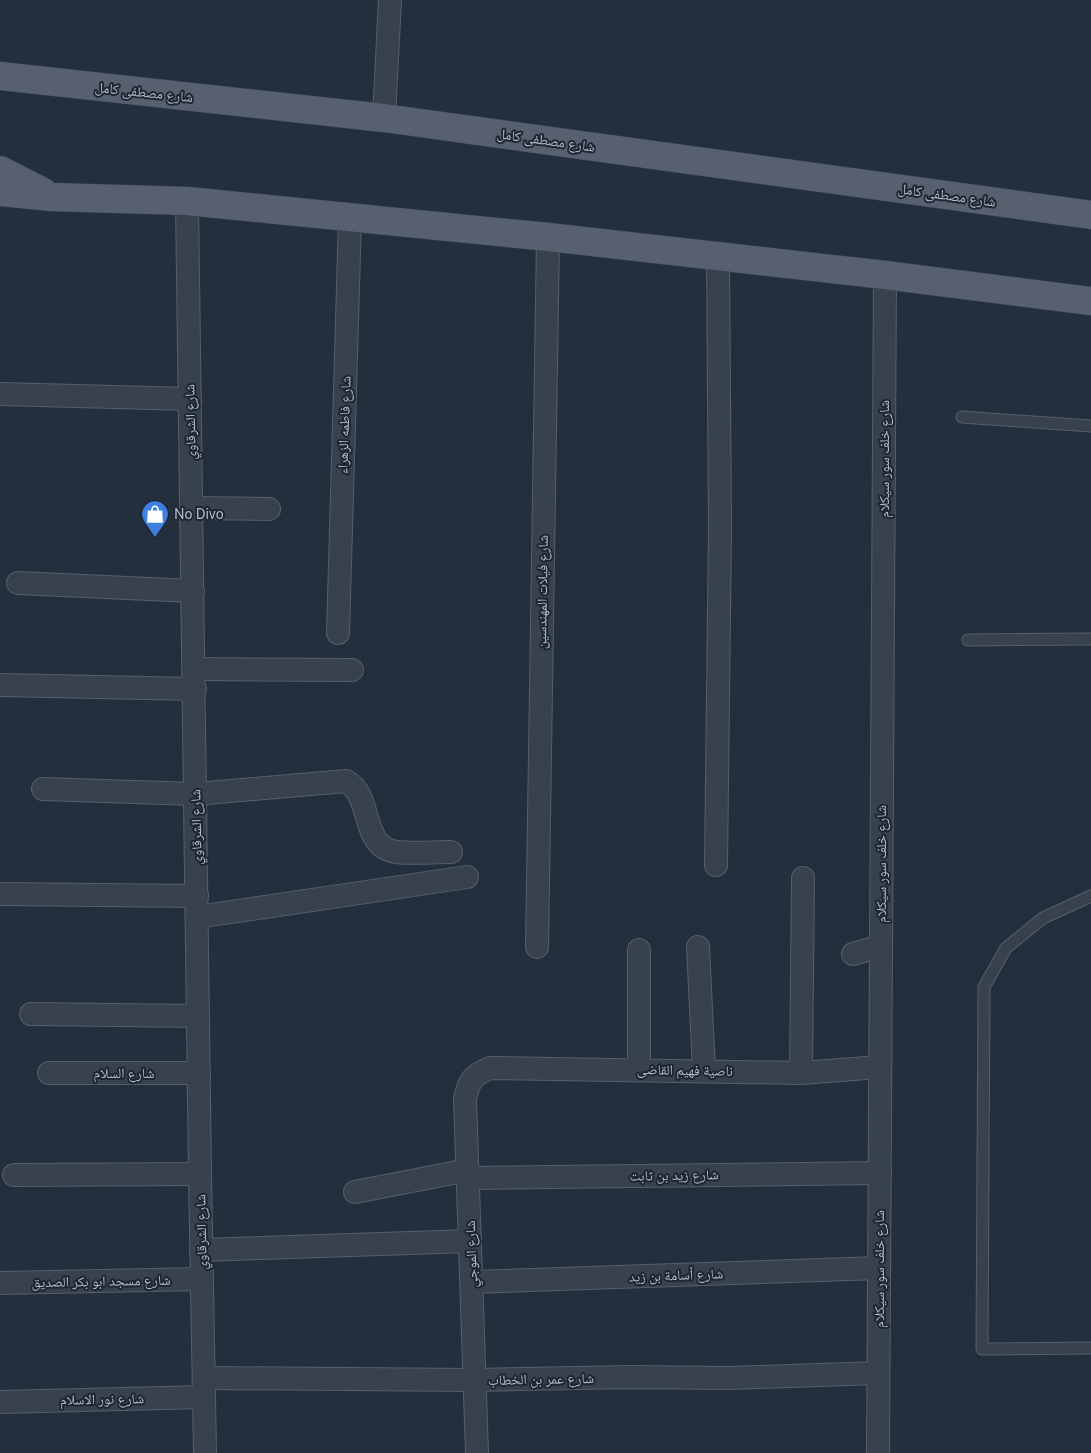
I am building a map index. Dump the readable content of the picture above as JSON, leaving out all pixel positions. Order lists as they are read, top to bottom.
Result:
{
  "streets": {
    "main road": ["شارع مصطفى كامل"],
    "street": [
      "شارع الشرقاوي",
      "شارع فاطمه الزهراء",
      "شارع خلف سور سيكلام",
      "شارع فيلات المهندسين",
      "ناصية فهيم القاضى",
      "شارع السلام",
      "شارع زيد بن ثابت",
      "شارع الموجي",
      "شارع أسامة بن زيد",
      "شارع مسجد ابو بكر الصديق",
      "شارع عمر بن الخطاب",
      "شارع نور الاسلام"
    ]
  },
  "crossings": [
    ["شارع الشرقاوي", "شارع السلام"],
    ["شارع الشرقاوي", "شارع مسجد ابو بكر الصديق"],
    ["شارع الشرقاوي", "شارع عمر بن الخطاب"],
    ["شارع الشرقاوي", "شارع نور الاسلام"],
    ["شارع خلف سور سيكلام", "ناصية فهيم القاضى"],
    ["شارع خلف سور سيكلام", "شارع زيد بن ثابت"],
    ["شارع خلف سور سيكلام", "شارع أسامة بن زيد"],
    ["شارع خلف سور سيكلام", "شارع عمر بن الخطاب"],
    ["ناصية فهيم القاضى", "شارع الموجي"],
    ["شارع زيد بن ثابت", "شارع الموجي"],
    ["شارع الموجي", "شارع أسامة بن زيد"],
    ["شارع الموجي", "شارع عمر بن الخطاب"],
    ["شارع عمر بن الخطاب", "شارع نور الاسلام"]
  ],
  "places": {
    "shop": ["No Divo"]
  }
}
